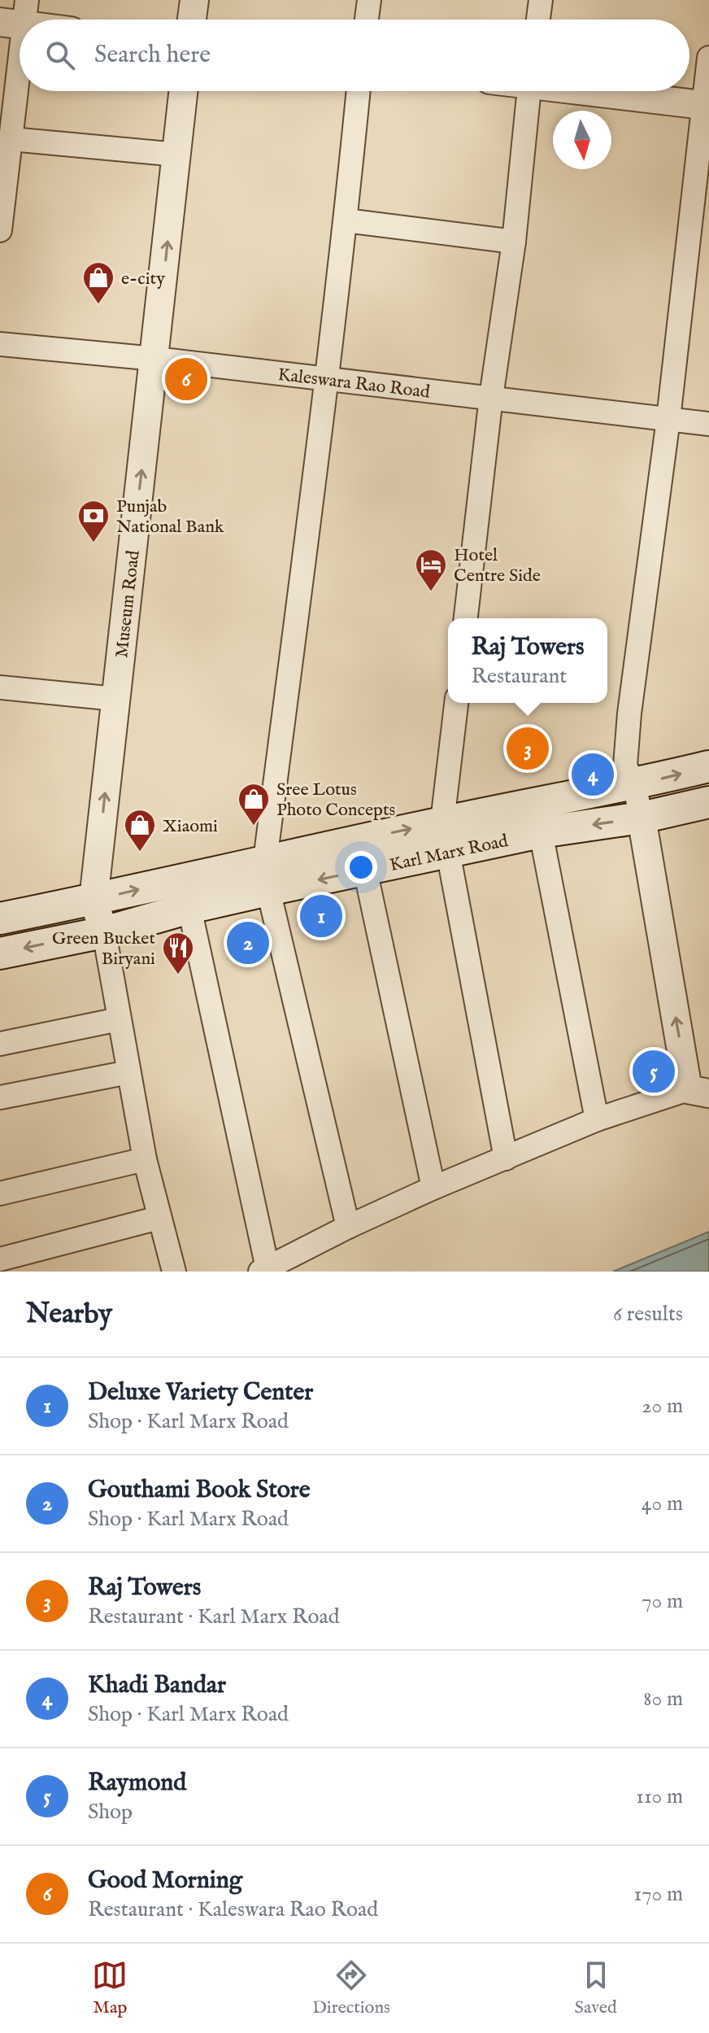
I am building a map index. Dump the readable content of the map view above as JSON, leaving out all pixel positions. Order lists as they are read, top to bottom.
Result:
{
  "streets": {
    "main road": ["Karl Marx Road"],
    "street": ["Kaleswara Rao Road", "Museum Road"]
  },
  "crossings": [
    ["Kaleswara Rao Road", "Museum Road"],
    ["Museum Road", "Karl Marx Road"]
  ],
  "places": {
    "shop": ["e-city", "Sree Lotus Photo Concepts", "Xiaomi"],
    "bank": ["Punjab National Bank"],
    "hotel": ["Hotel Centre Side"],
    "restaurant": ["Green Bucket Biryani"]
  },
  "north": "bottom",
  "page": {
    "search": "Search here",
    "pins": [
      "6",
      "3",
      "4",
      "1",
      "2",
      "5"
    ],
    "popup": ["Raj Towers", "Restaurant"],
    "heading": ["Nearby", "6 results"],
    "list": [
      {
        "mark": "1",
        "name": "Deluxe Variety Center",
        "note": "Shop · Karl Marx Road",
        "value": "20 m"
      },
      {
        "mark": "2",
        "name": "Gouthami Book Store",
        "note": "Shop · Karl Marx Road",
        "value": "40 m"
      },
      {
        "mark": "3",
        "name": "Raj Towers",
        "note": "Restaurant · Karl Marx Road",
        "value": "70 m"
      },
      {
        "mark": "4",
        "name": "Khadi Bandar",
        "note": "Shop · Karl Marx Road",
        "value": "80 m"
      },
      {
        "mark": "5",
        "name": "Raymond",
        "note": "Shop",
        "value": "110 m"
      },
      {
        "mark": "6",
        "name": "Good Morning",
        "note": "Restaurant · Kaleswara Rao Road",
        "value": "170 m"
      }
    ],
    "nav": ["Map", "Directions", "Saved"]
  }
}
